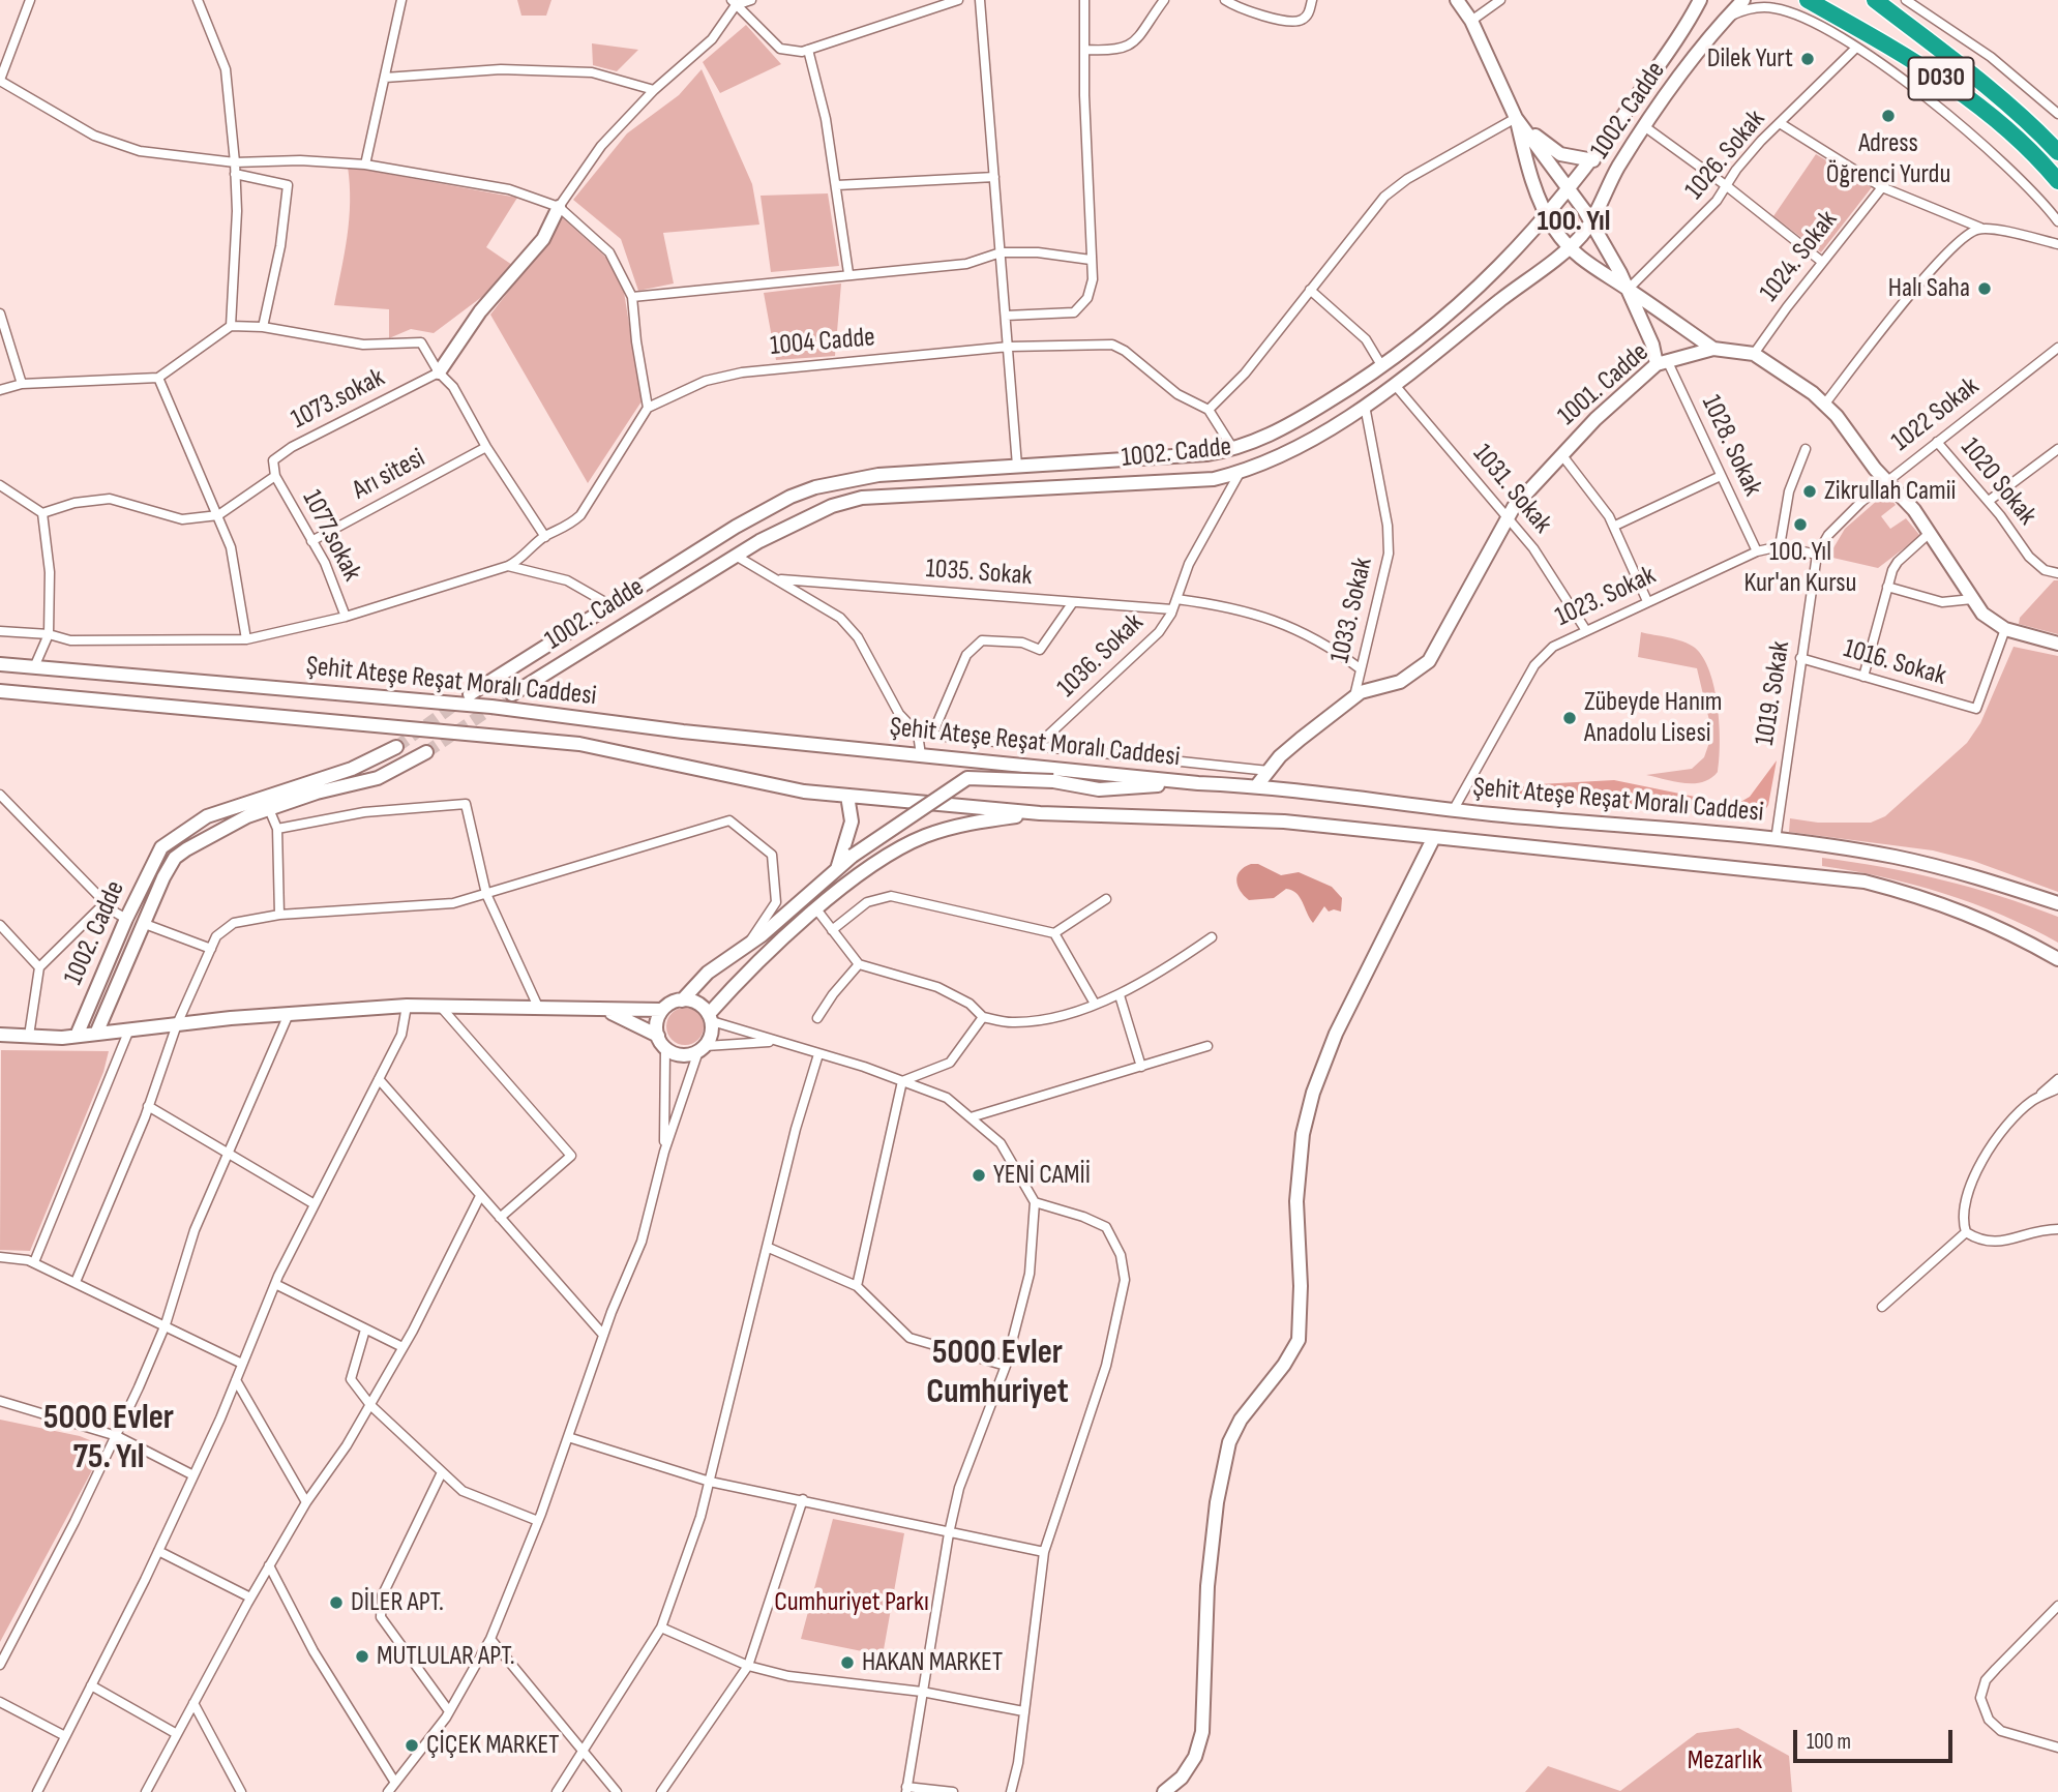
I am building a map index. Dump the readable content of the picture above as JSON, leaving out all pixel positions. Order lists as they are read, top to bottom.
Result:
{
  "streets": {
    "highway": ["D030"],
    "main road": ["1002. Cadde", "1001. Cadde", "Şehit Ateşe Reşat Moralı Caddesi"],
    "street": [
      "1026. Sokak",
      "1024. Sokak",
      "1004 Cadde",
      "1073.sokak",
      "1022 Sokak",
      "1028. Sokak",
      "Arı sitesi",
      "1020 Sokak",
      "1031. Sokak",
      "1077.sokak",
      "1035. Sokak",
      "1023. Sokak",
      "1033. Sokak",
      "1036. Sokak",
      "1016. Sokak",
      "1019. Sokak"
    ]
  },
  "crossings": [
    ["1002. Cadde", "1031. Sokak"],
    ["1002. Cadde", "1033. Sokak"],
    ["1002. Cadde", "1036. Sokak"],
    ["1024. Sokak", "1001. Cadde"],
    ["1001. Cadde", "1022 Sokak"],
    ["1001. Cadde", "1028. Sokak"],
    ["1001. Cadde", "1031. Sokak"],
    ["1001. Cadde", "1033. Sokak"],
    ["1001. Cadde", "1016. Sokak"],
    ["1001. Cadde", "Şehit Ateşe Reşat Moralı Caddesi"],
    ["1073.sokak", "1077.sokak"],
    ["1022 Sokak", "1020 Sokak"],
    ["1022 Sokak", "1023. Sokak"],
    ["1022 Sokak", "1019. Sokak"],
    ["1028. Sokak", "1023. Sokak"],
    ["Arı sitesi", "1077.sokak"],
    ["1031. Sokak", "1023. Sokak"],
    ["1035. Sokak", "1036. Sokak"],
    ["1023. Sokak", "Şehit Ateşe Reşat Moralı Caddesi"],
    ["1023. Sokak", "1019. Sokak"],
    ["1016. Sokak", "1019. Sokak"],
    ["Şehit Ateşe Reşat Moralı Caddesi", "1019. Sokak"]
  ],
  "districts": ["100. Yıl", "5000 Evler Cumhuriyet", "5000 Evler 75. Yıl"],
  "parks": ["Cumhuriyet Parkı", "Mezarlık"],
  "places": [
    "Dilek Yurt",
    "Adress Öğrenci Yurdu",
    "Halı Saha",
    "Zikrullah Camii",
    "100. Yıl Kur'an Kursu",
    "Zübeyde Hanım Anadolu Lisesi",
    "YENİ CAMİİ",
    "DİLER APT.",
    "MUTLULAR APT.",
    "HAKAN MARKET",
    "ÇİÇEK MARKET"
  ],
  "scale_bar": "100 m"
}
